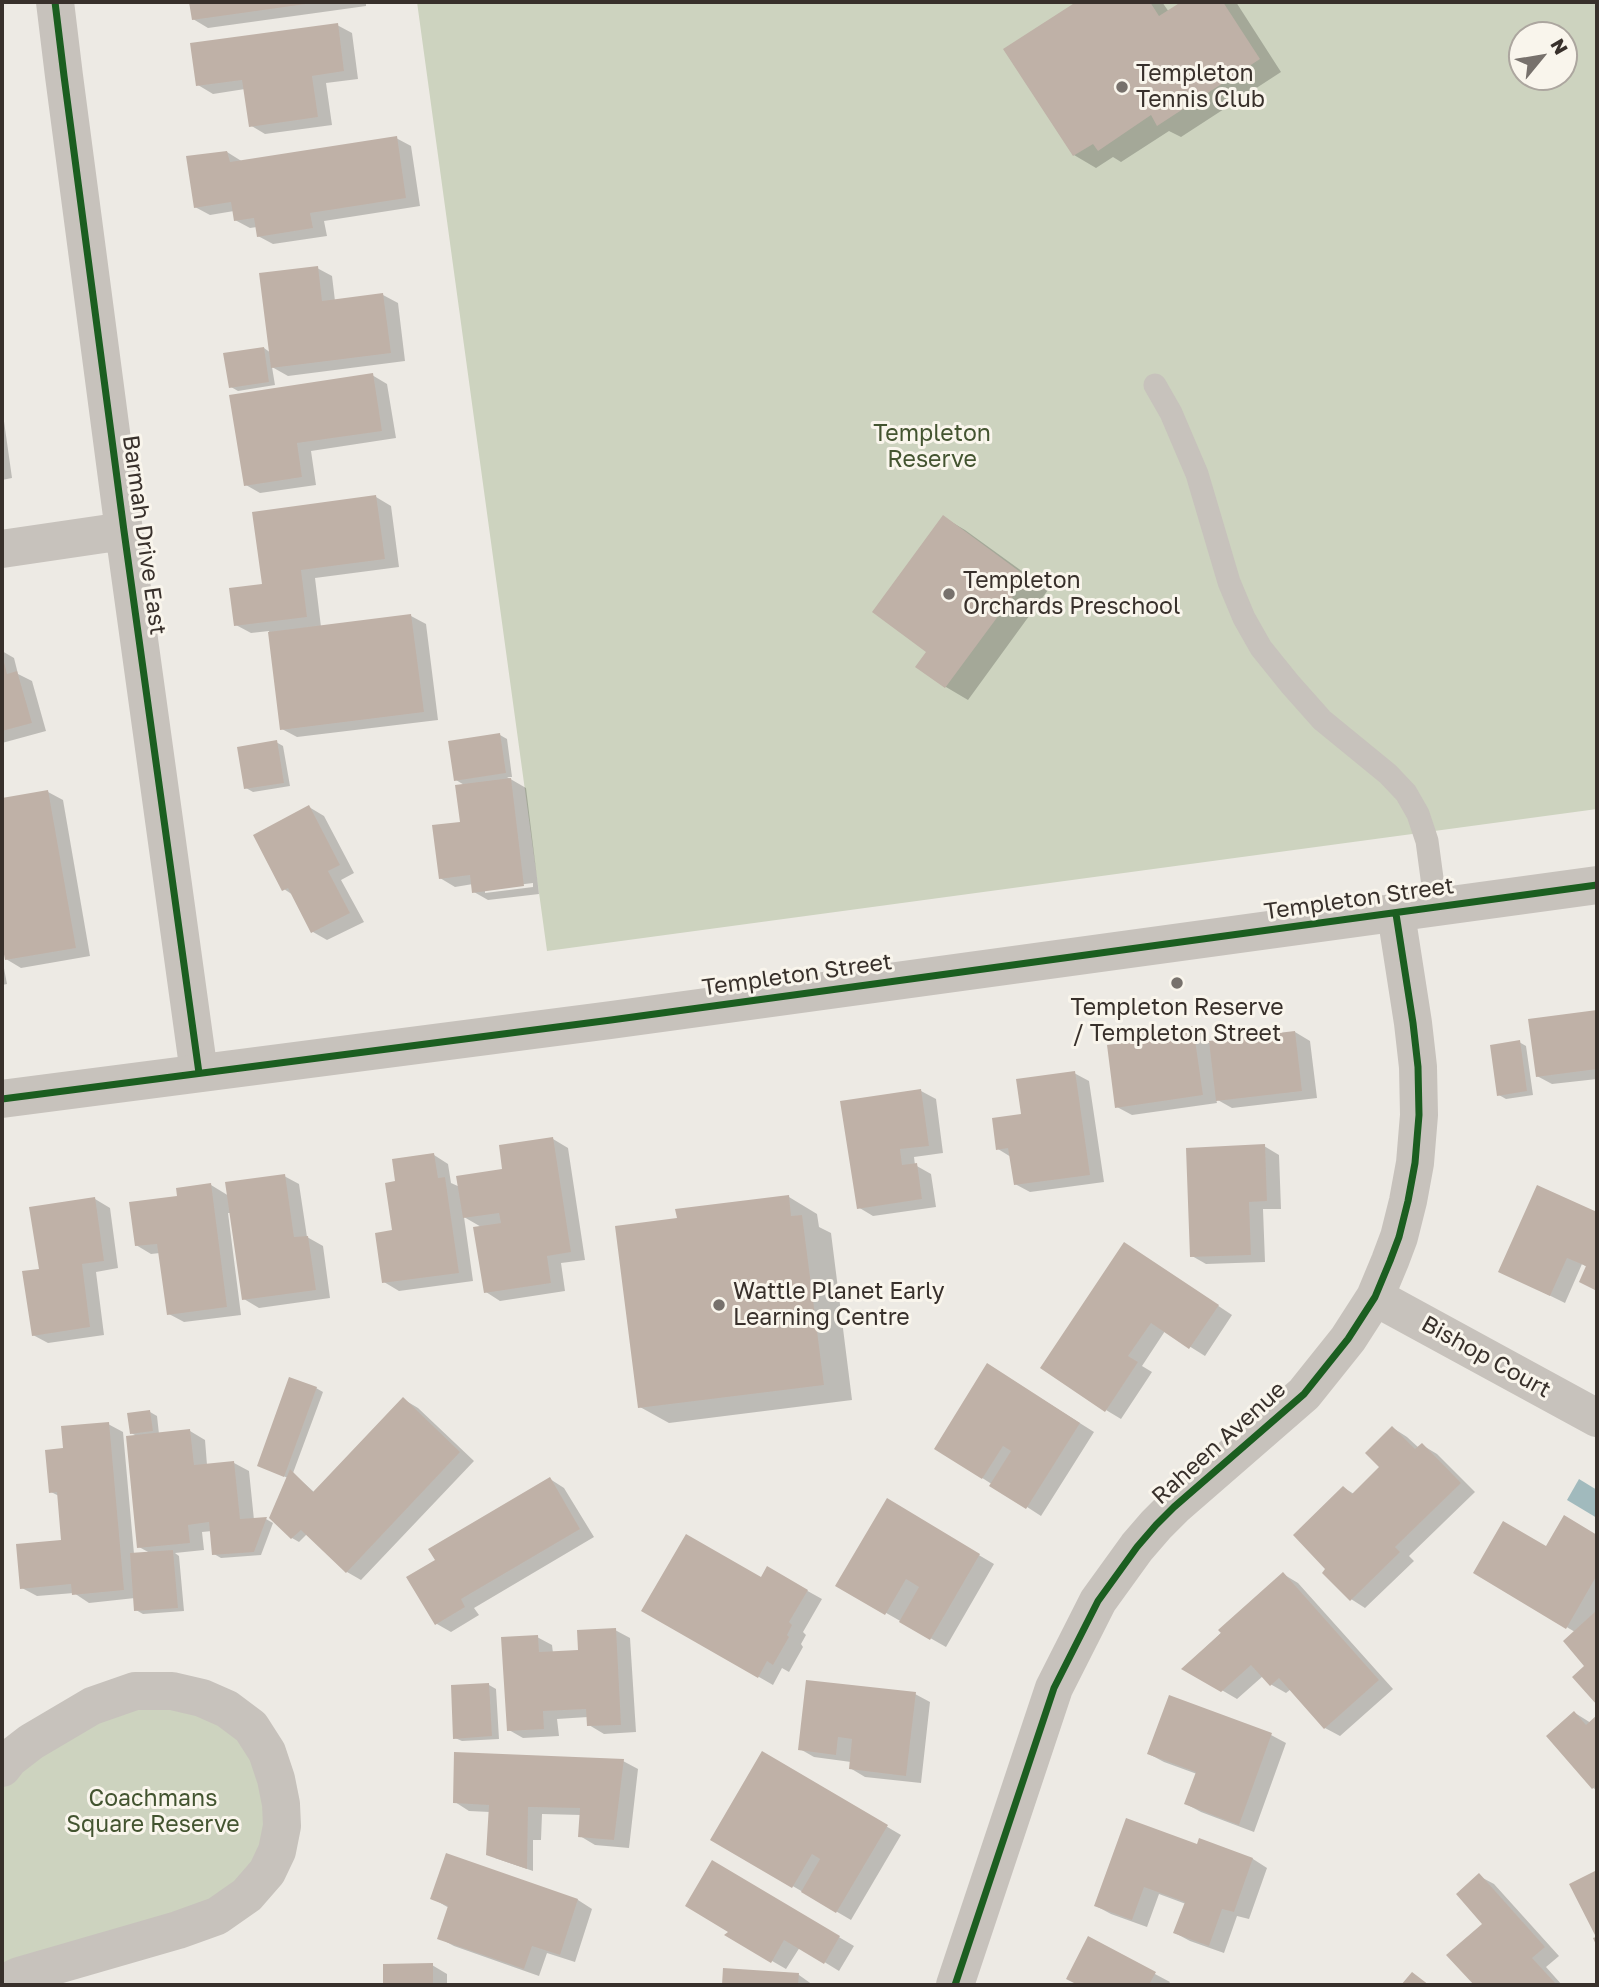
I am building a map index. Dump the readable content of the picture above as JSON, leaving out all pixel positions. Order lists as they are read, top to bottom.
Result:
{
  "streets": {
    "street": [
      "Barmah Drive East",
      "Templeton Street",
      "Bishop Court",
      "Raheen Avenue"
    ]
  },
  "crossings": [
    ["Barmah Drive East", "Templeton Street"],
    ["Templeton Street", "Raheen Avenue"],
    ["Bishop Court", "Raheen Avenue"]
  ],
  "parks": ["Templeton Reserve", "Coachmans Square Reserve"],
  "places": [
    "Templeton Tennis Club",
    "Templeton Orchards Preschool",
    "Templeton Reserve / Templeton Street",
    "Wattle Planet Early Learning Centre"
  ],
  "north": "top right"
}
